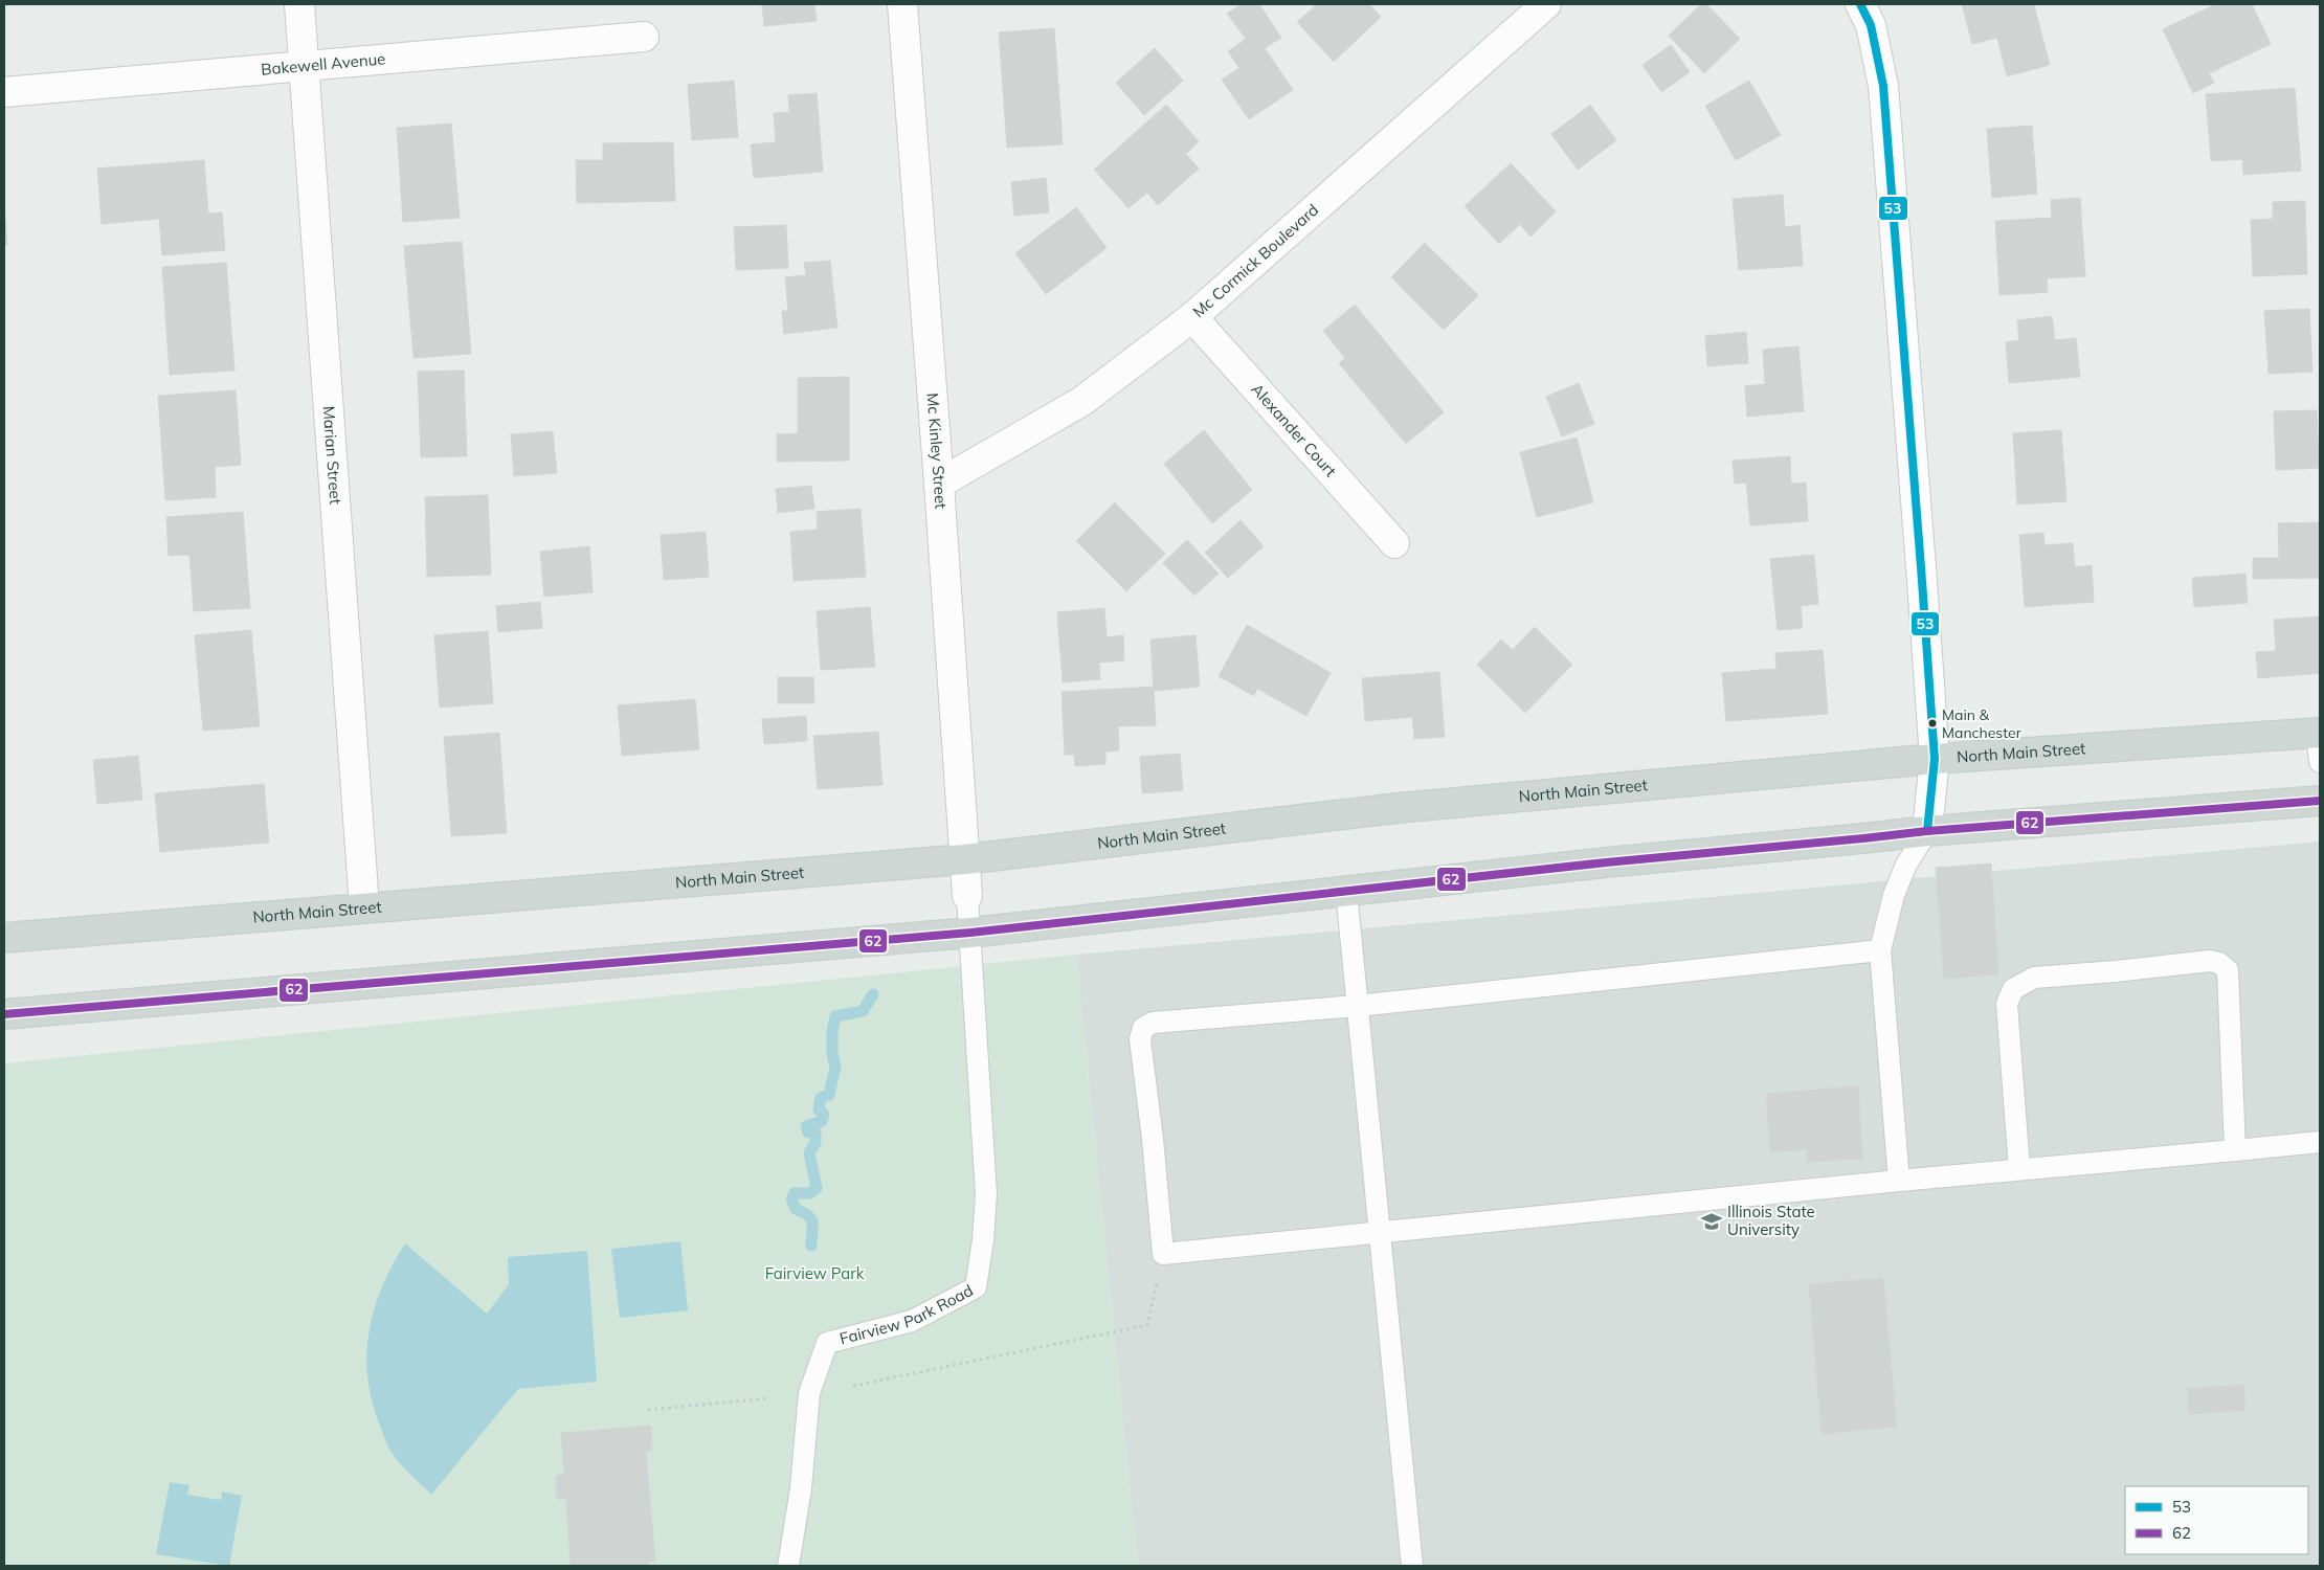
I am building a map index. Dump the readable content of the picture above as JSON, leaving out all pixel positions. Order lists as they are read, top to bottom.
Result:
{
  "streets": {
    "main road": ["North Main Street"],
    "street": [
      "Bakewell Avenue",
      "Mc Cormick Boulevard",
      "Alexander Court",
      "Mc Kinley Street",
      "Marian Street"
    ],
    "lane": ["Fairview Park Road"]
  },
  "crossings": [
    ["Bakewell Avenue", "Marian Street"],
    ["Mc Cormick Boulevard", "Alexander Court"],
    ["Mc Cormick Boulevard", "Mc Kinley Street"],
    ["Mc Kinley Street", "North Main Street"],
    ["Mc Kinley Street", "Fairview Park Road"],
    ["Marian Street", "North Main Street"]
  ],
  "parks": ["Fairview Park"],
  "places": {
    "other": ["Main & Manchester"],
    "school or university": ["Illinois State University"]
  },
  "lines": ["transit line 53", "transit line 62"],
  "legend": ["53", "62"]
}
